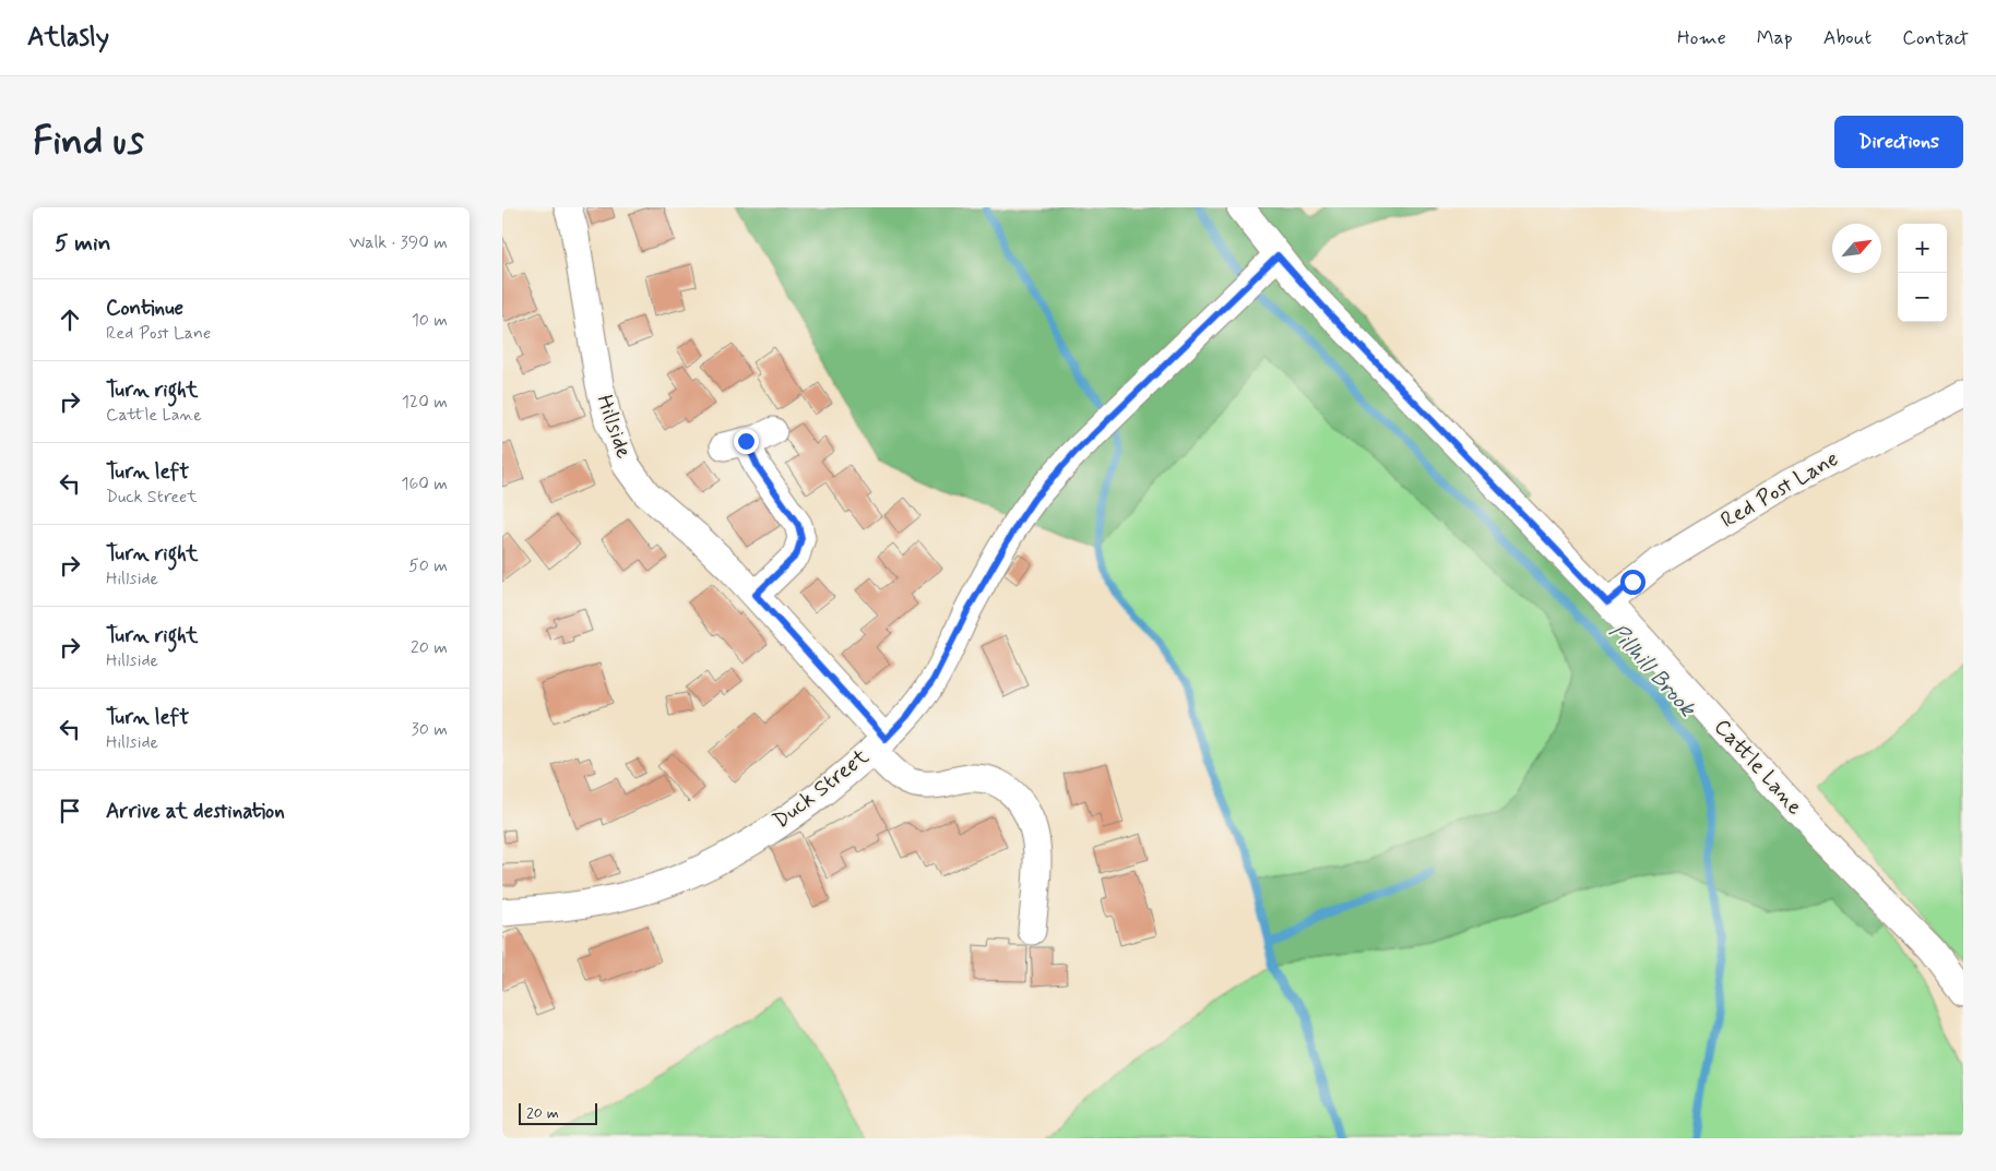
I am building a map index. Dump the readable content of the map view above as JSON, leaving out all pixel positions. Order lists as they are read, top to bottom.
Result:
{
  "streets": {
    "street": [
      "Hillside",
      "Red Post Lane",
      "Cattle Lane",
      "Duck Street"
    ]
  },
  "crossings": [
    ["Hillside", "Duck Street"],
    ["Red Post Lane", "Cattle Lane"],
    ["Cattle Lane", "Duck Street"]
  ],
  "water": ["Pillhill Brook"],
  "scale_bar": "20 m",
  "north": "top right",
  "page": {
    "header": "Atlasly",
    "nav": [
      "Home",
      "Map",
      "About",
      "Contact"
    ],
    "buttons": "Directions",
    "title": "Find us",
    "heading": ["5 min", "Walk · 390 m"],
    "map_buttons": ["+", "−"],
    "list": [
      ["Continue", "Red Post Lane", "10 m"],
      ["Turn right", "Cattle Lane", "120 m"],
      ["Turn left", "Duck Street", "160 m"],
      ["Turn right", "Hillside", "50 m"],
      ["Turn right", "Hillside", "20 m"],
      ["Turn left", "Hillside", "30 m"],
      "Arrive at destination"
    ],
    "scale": "20 m"
  }
}
